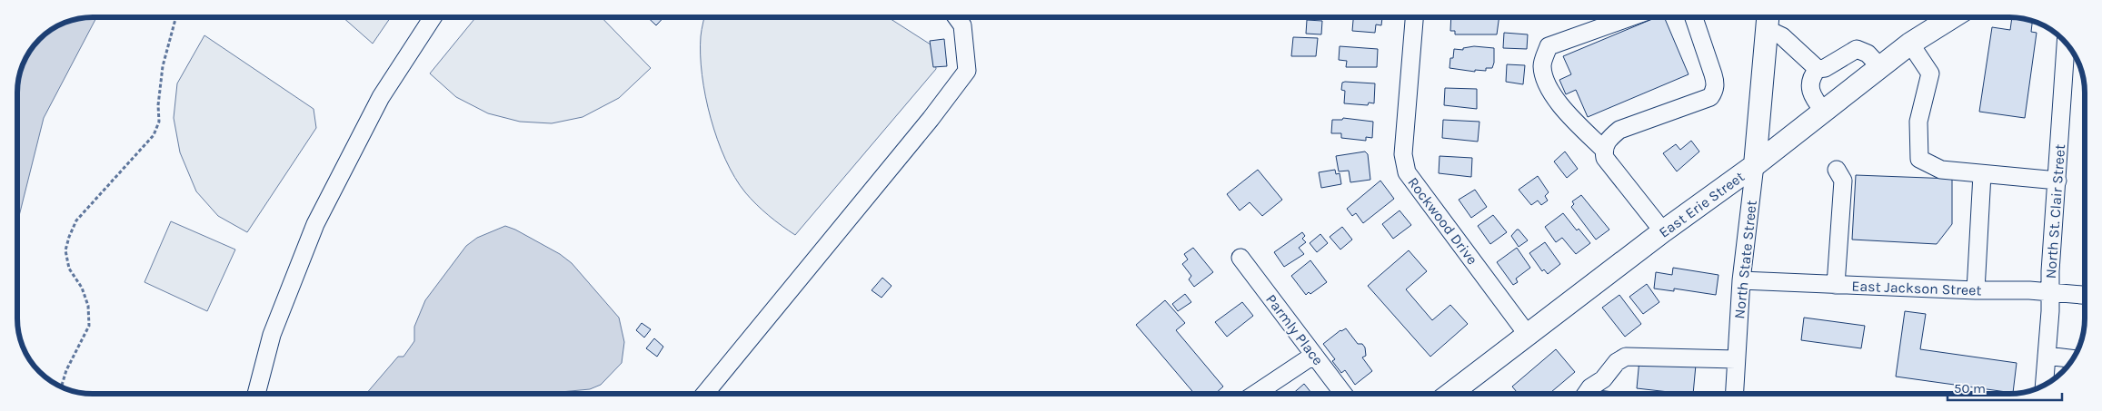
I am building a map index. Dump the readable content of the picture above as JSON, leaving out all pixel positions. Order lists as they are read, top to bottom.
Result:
{
  "streets": {
    "main road": ["East Erie Street", "North State Street"],
    "street": [
      "North St. Clair Street",
      "Rockwood Drive",
      "East Jackson Street",
      "Parmly Place"
    ]
  },
  "crossings": [
    ["East Erie Street", "Rockwood Drive"],
    ["East Erie Street", "North State Street"],
    ["North St. Clair Street", "East Jackson Street"],
    ["North State Street", "East Jackson Street"]
  ],
  "scale_bar": "50 m"
}
